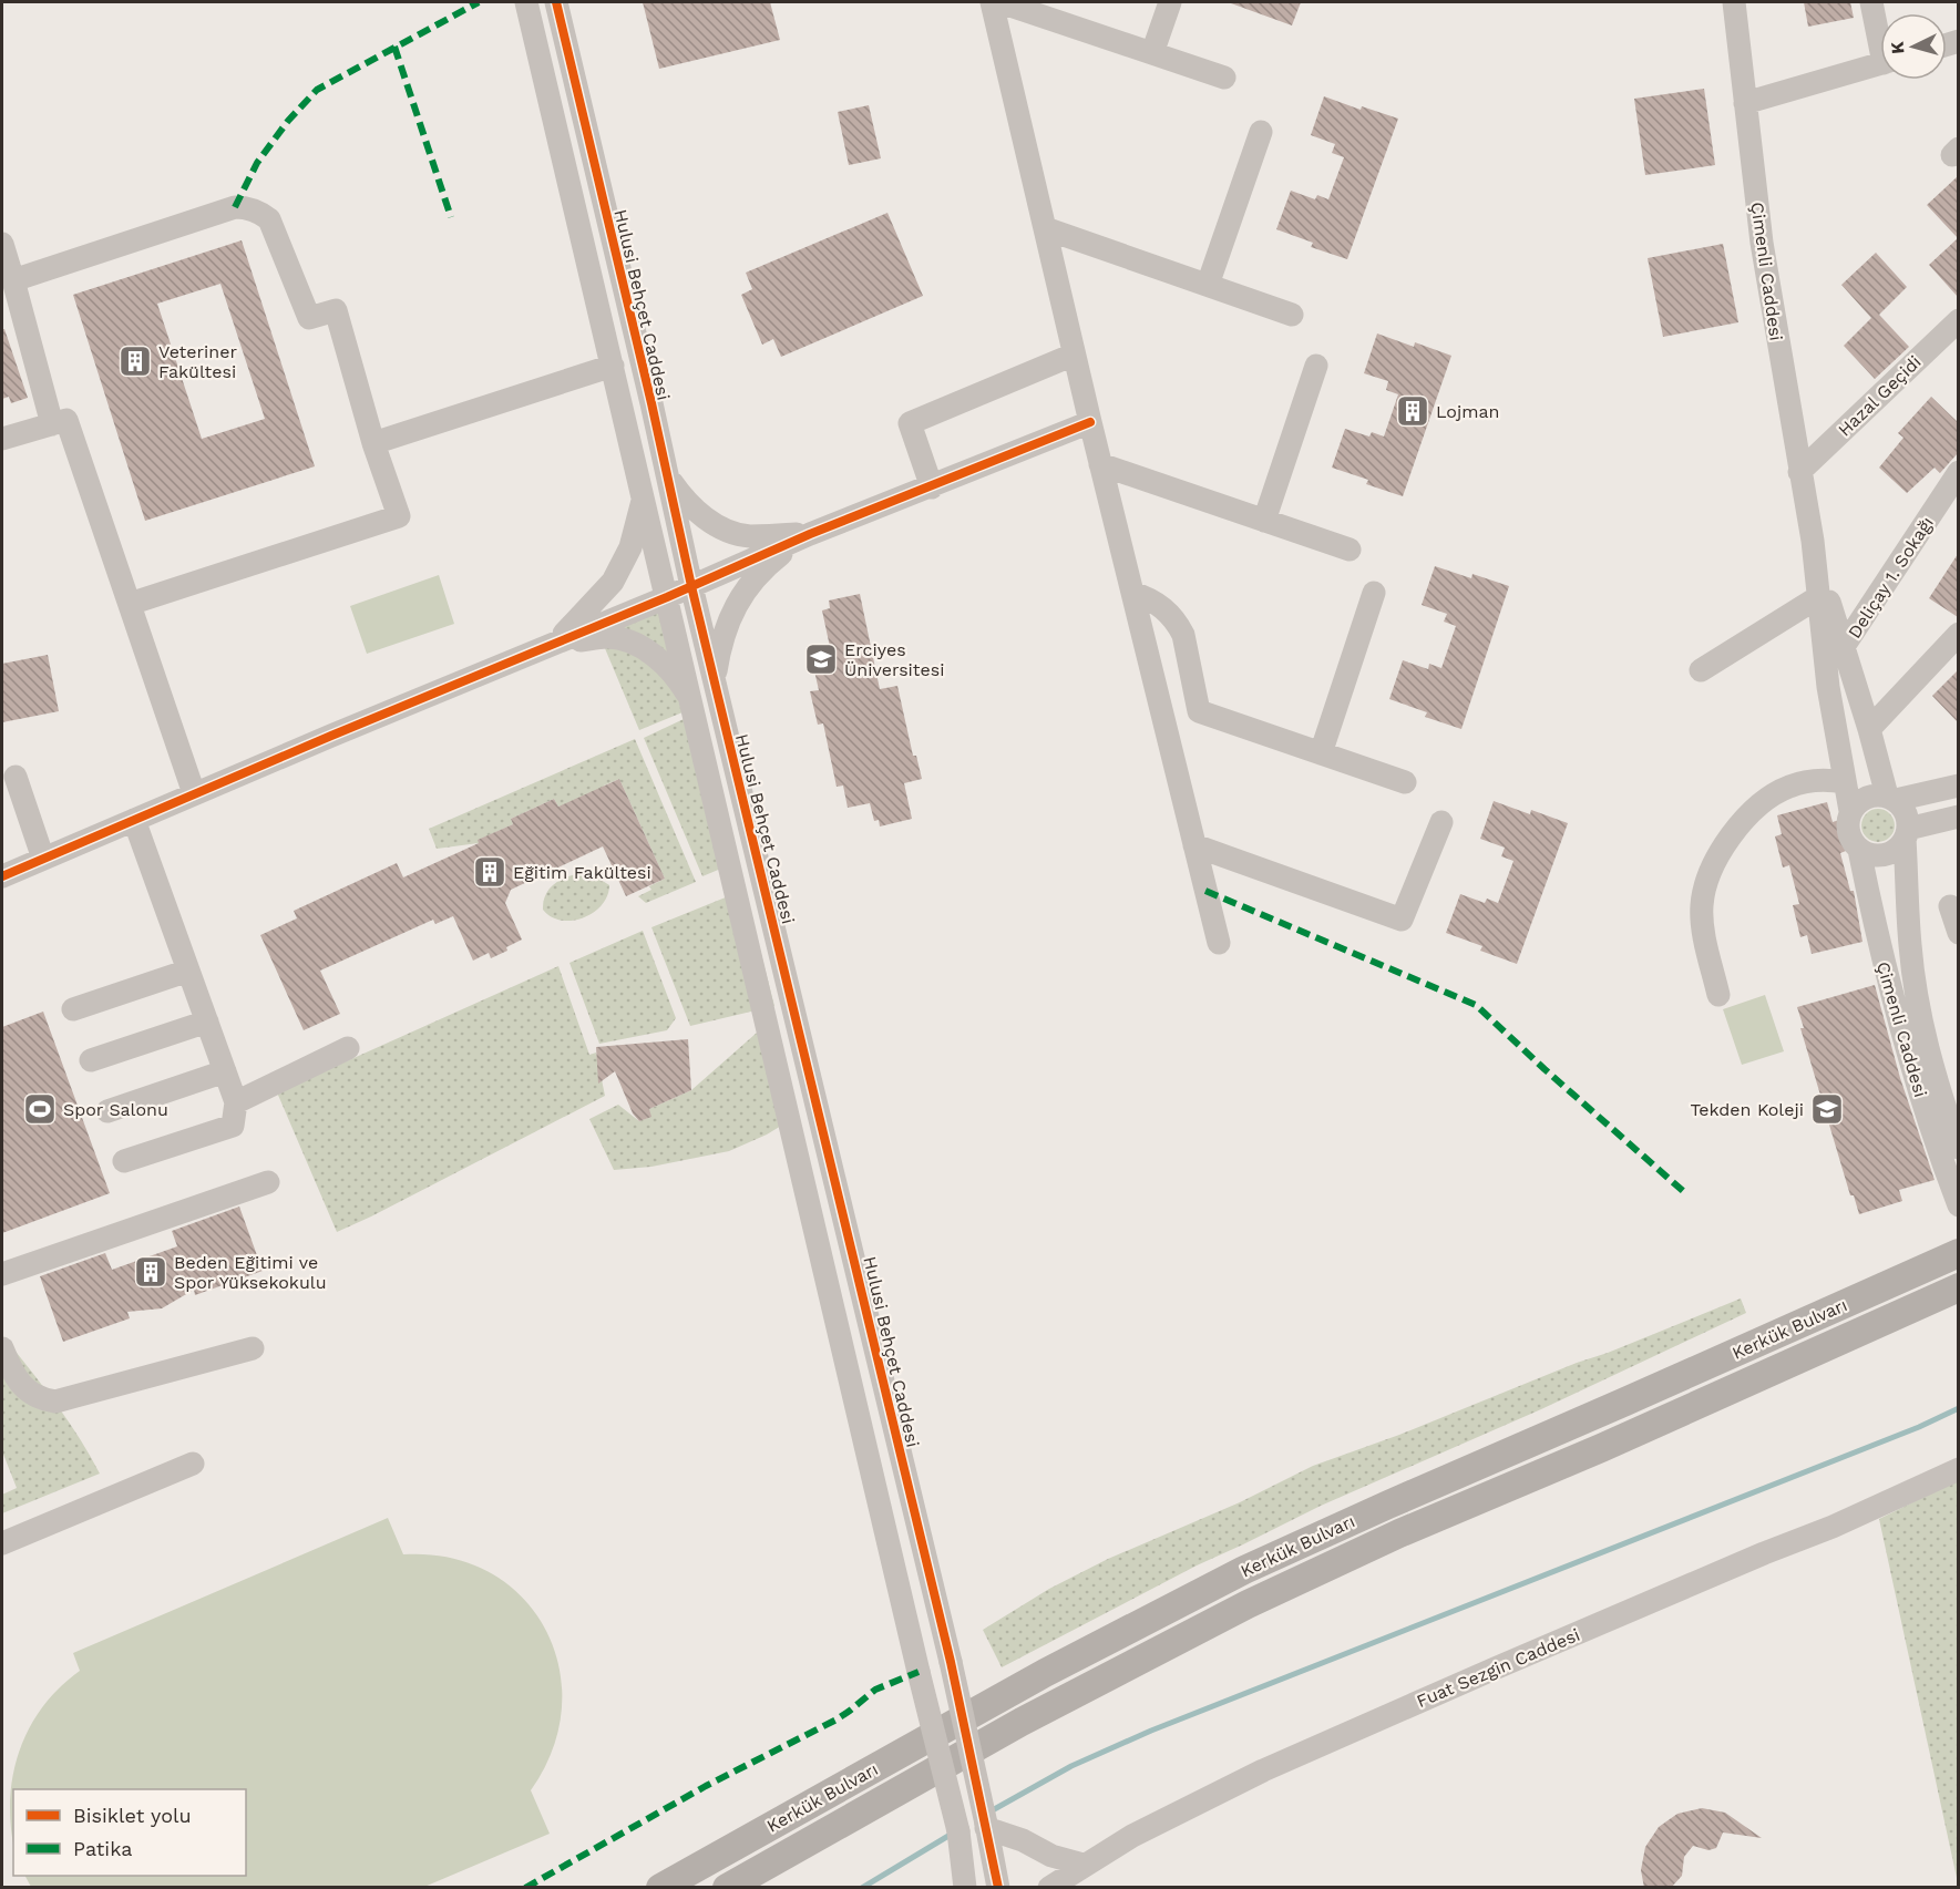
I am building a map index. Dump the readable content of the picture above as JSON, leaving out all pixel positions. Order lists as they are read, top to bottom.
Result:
{
  "streets": {
    "main road": ["Kerkük Bulvarı"],
    "street": [
      "Çimenli Caddesi",
      "Hulusi Behçet Caddesi",
      "Hazal Geçidi",
      "Deliçay 1. Sokağı",
      "Fuat Sezgin Caddesi"
    ]
  },
  "crossings": [
    ["Çimenli Caddesi", "Hazal Geçidi"],
    ["Çimenli Caddesi", "Deliçay 1. Sokağı"]
  ],
  "places": {
    "building": [
      "Veteriner Fakültesi",
      "Lojman",
      "Eğitim Fakültesi",
      "Beden Eğitimi ve Spor Yüksekokulu"
    ],
    "school or university": ["Erciyes Üniversitesi", "Tekden Koleji"],
    "sports": ["Spor Salonu"]
  },
  "legend": ["Bisiklet yolu", "Patika"],
  "north": "left"
}
